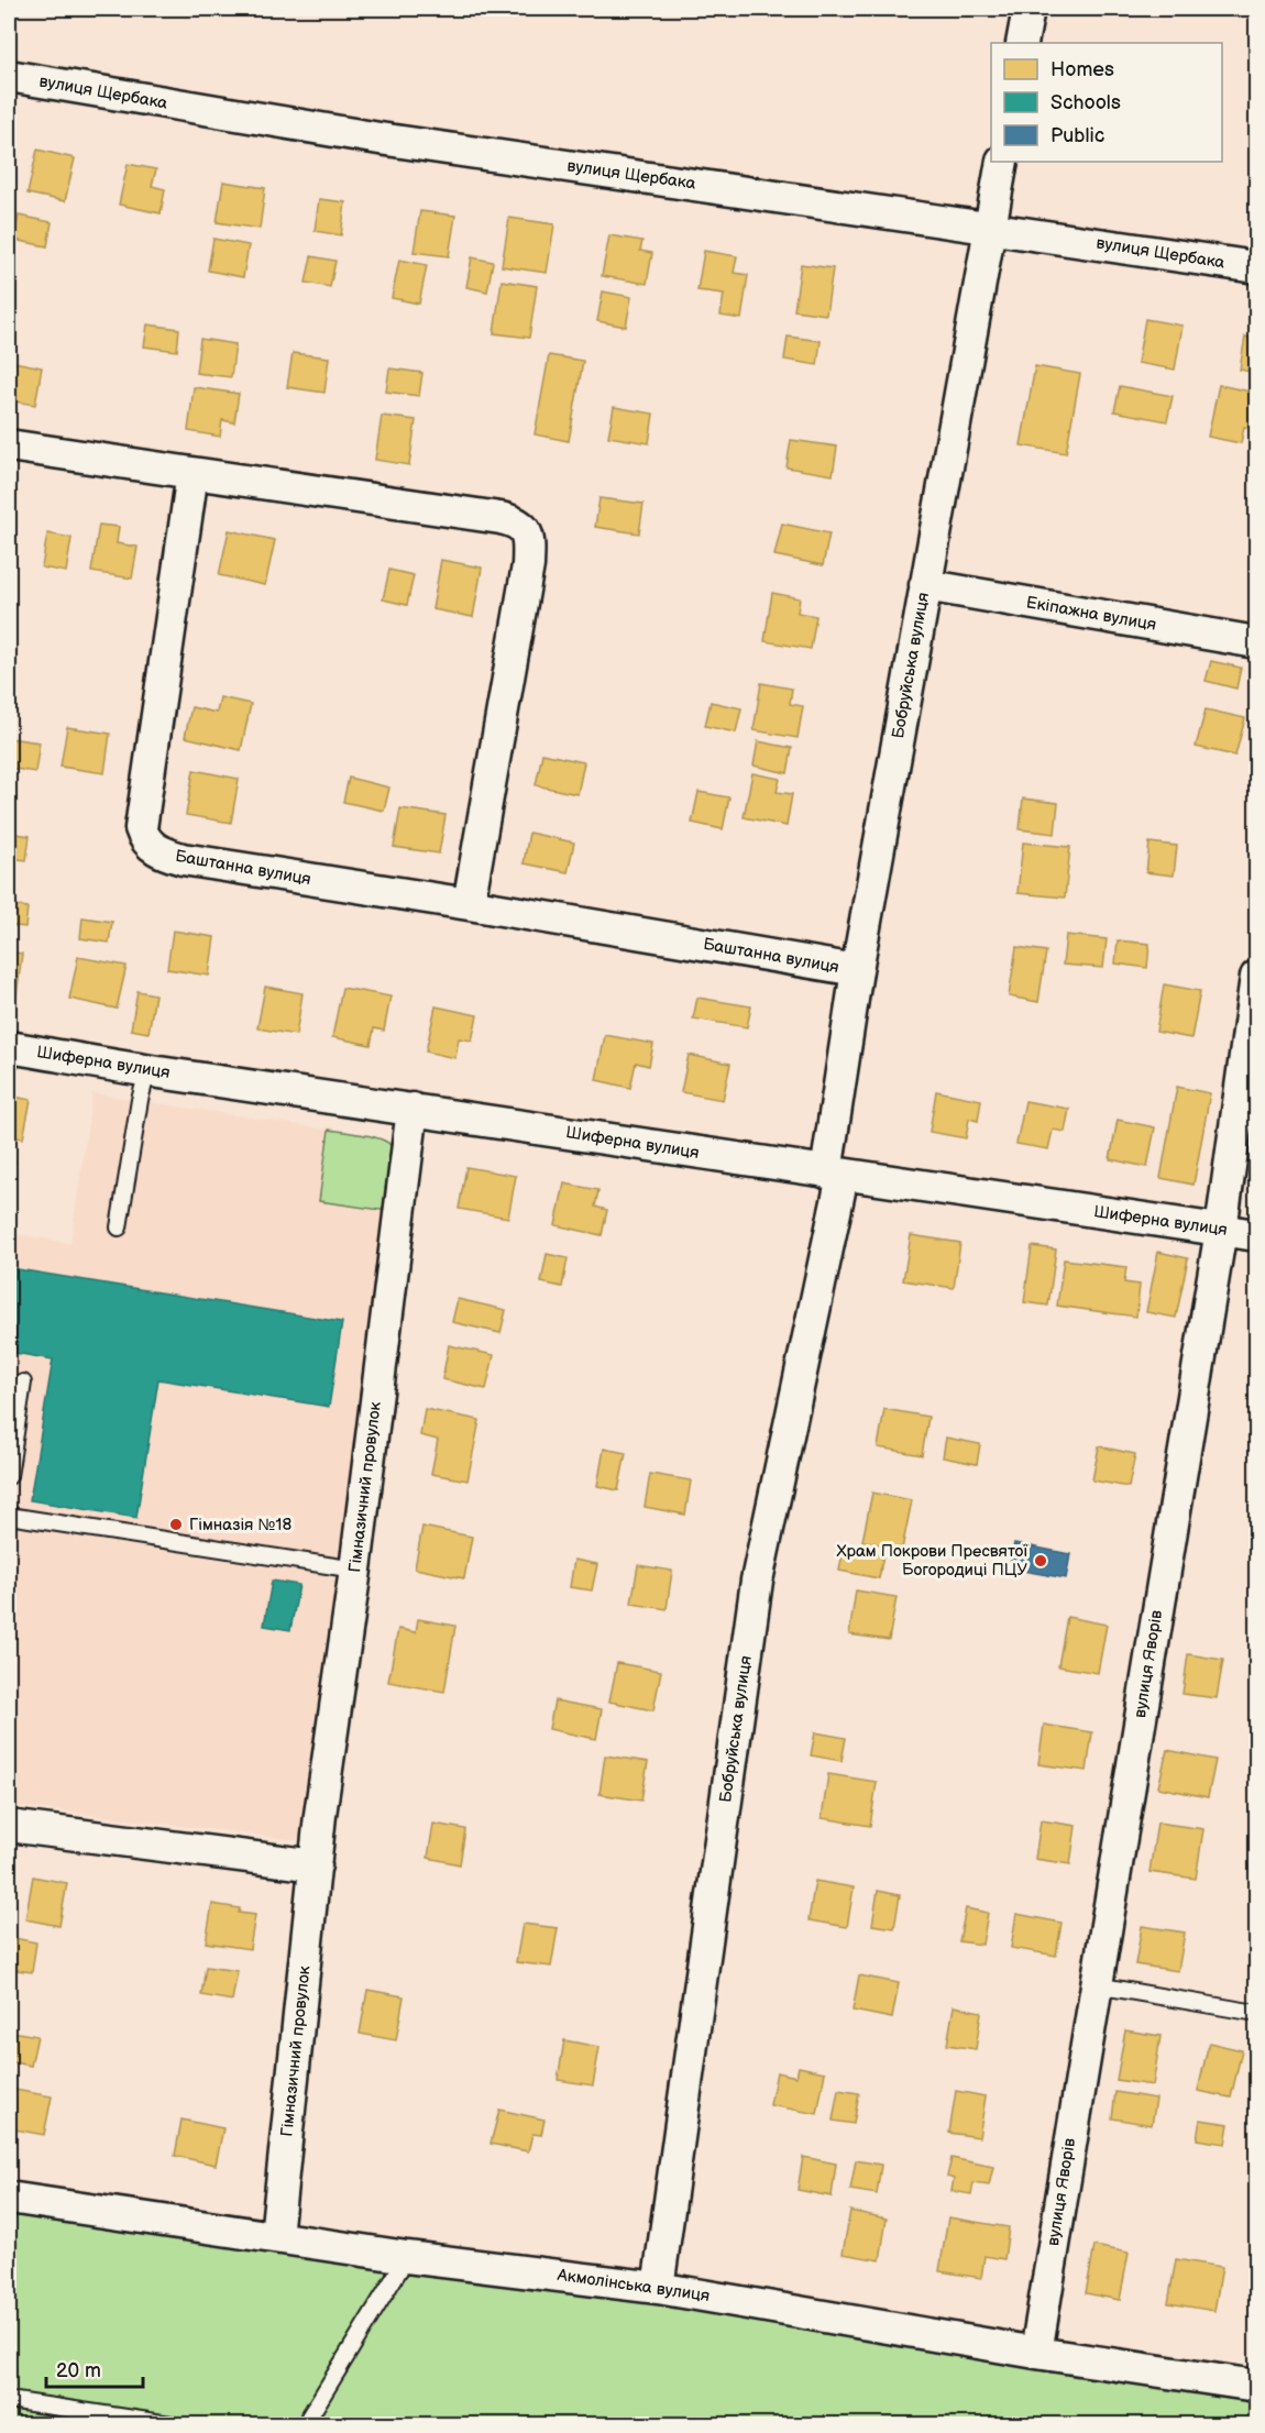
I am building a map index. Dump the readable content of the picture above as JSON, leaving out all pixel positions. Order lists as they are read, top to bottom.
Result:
{
  "streets": {
    "street": [
      "вулиця Щербака",
      "Екіпажна вулиця",
      "Бобруйська вулиця",
      "Баштанна вулиця",
      "Шиферна вулиця",
      "Гімназичний провулок",
      "вулиця Яворів",
      "Акмолінська вулиця"
    ]
  },
  "crossings": [
    ["вулиця Щербака", "Бобруйська вулиця"],
    ["Екіпажна вулиця", "Бобруйська вулиця"],
    ["Бобруйська вулиця", "Баштанна вулиця"],
    ["Бобруйська вулиця", "Шиферна вулиця"],
    ["Бобруйська вулиця", "Акмолінська вулиця"],
    ["Шиферна вулиця", "Гімназичний провулок"],
    ["Шиферна вулиця", "вулиця Яворів"],
    ["Гімназичний провулок", "Акмолінська вулиця"],
    ["вулиця Яворів", "Акмолінська вулиця"]
  ],
  "places": ["Гімназія №18", "Храм Покрови Пресвятої Богородиці ПЦУ"],
  "legend": ["Homes", "Schools", "Public"],
  "scale_bar": "20 m"
}
